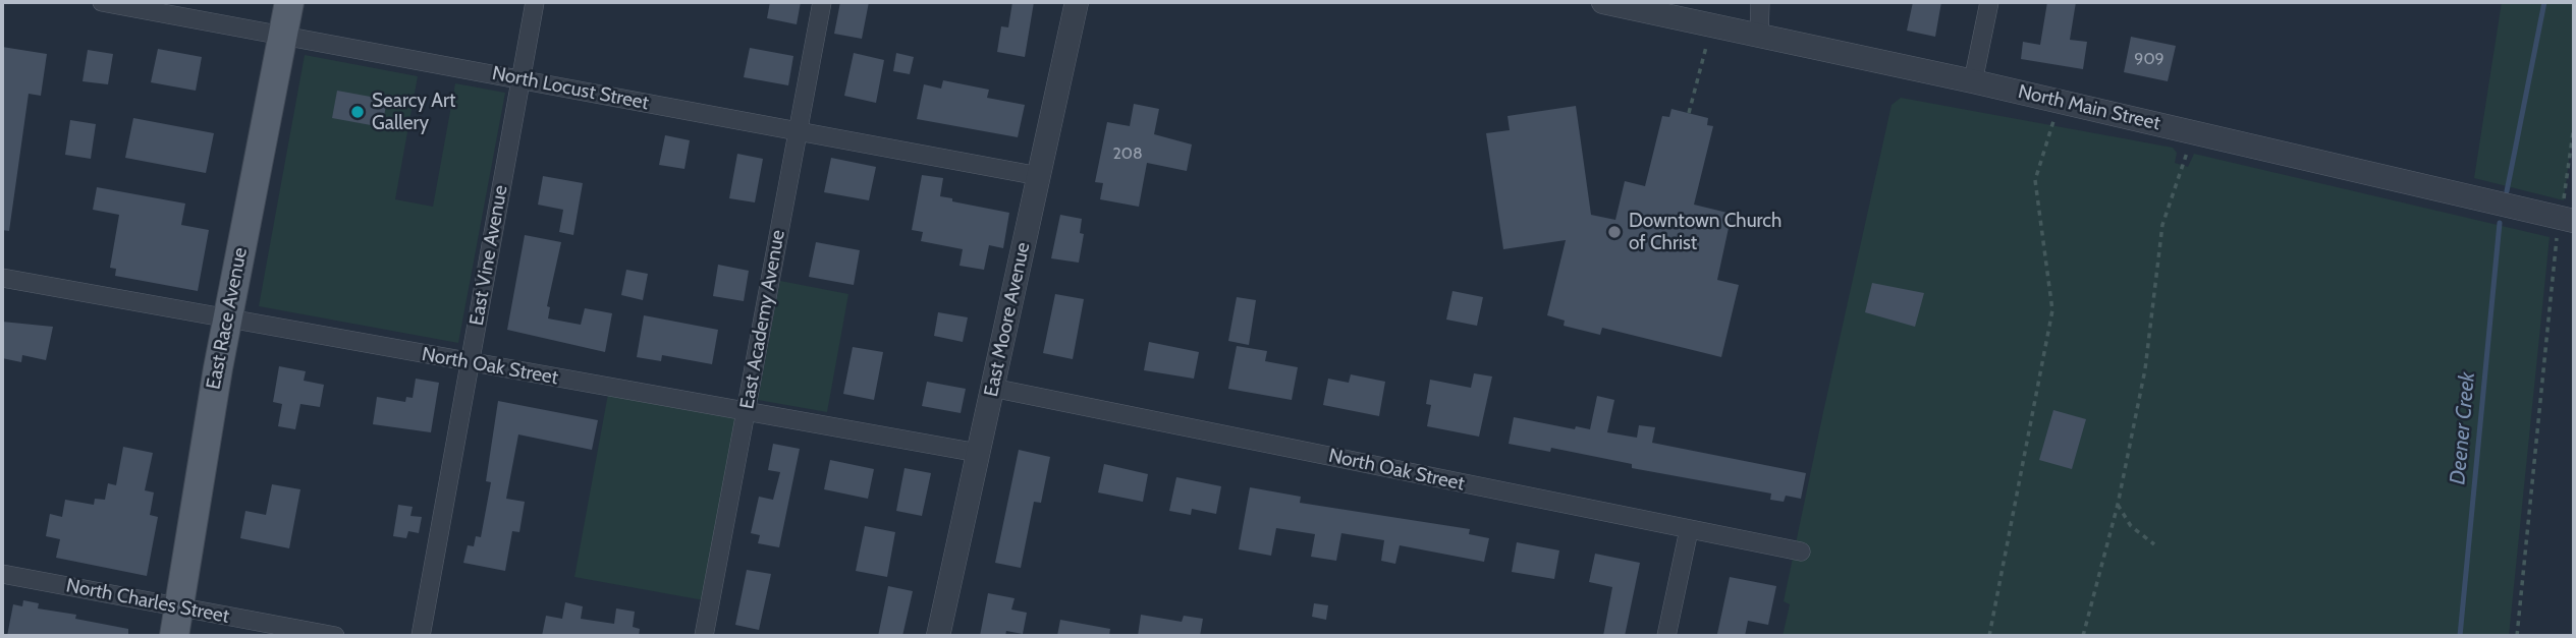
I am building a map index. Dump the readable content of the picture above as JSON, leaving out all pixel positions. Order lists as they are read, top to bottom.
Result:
{
  "streets": {
    "main road": ["East Race Avenue"],
    "street": [
      "North Locust Street",
      "North Main Street",
      "East Vine Avenue",
      "East Academy Avenue",
      "East Moore Avenue",
      "North Oak Street",
      "North Charles Street"
    ]
  },
  "crossings": [
    ["North Locust Street", "East Vine Avenue"],
    ["North Locust Street", "East Race Avenue"],
    ["North Locust Street", "East Academy Avenue"],
    ["North Locust Street", "East Moore Avenue"],
    ["East Vine Avenue", "North Oak Street"],
    ["East Race Avenue", "North Oak Street"],
    ["East Race Avenue", "North Charles Street"],
    ["East Academy Avenue", "North Oak Street"],
    ["East Moore Avenue", "North Oak Street"]
  ],
  "water": ["Deener Creek"],
  "places": ["Searcy Art Gallery", "Downtown Church of Christ"],
  "house_numbers": ["909", "208"]
}
